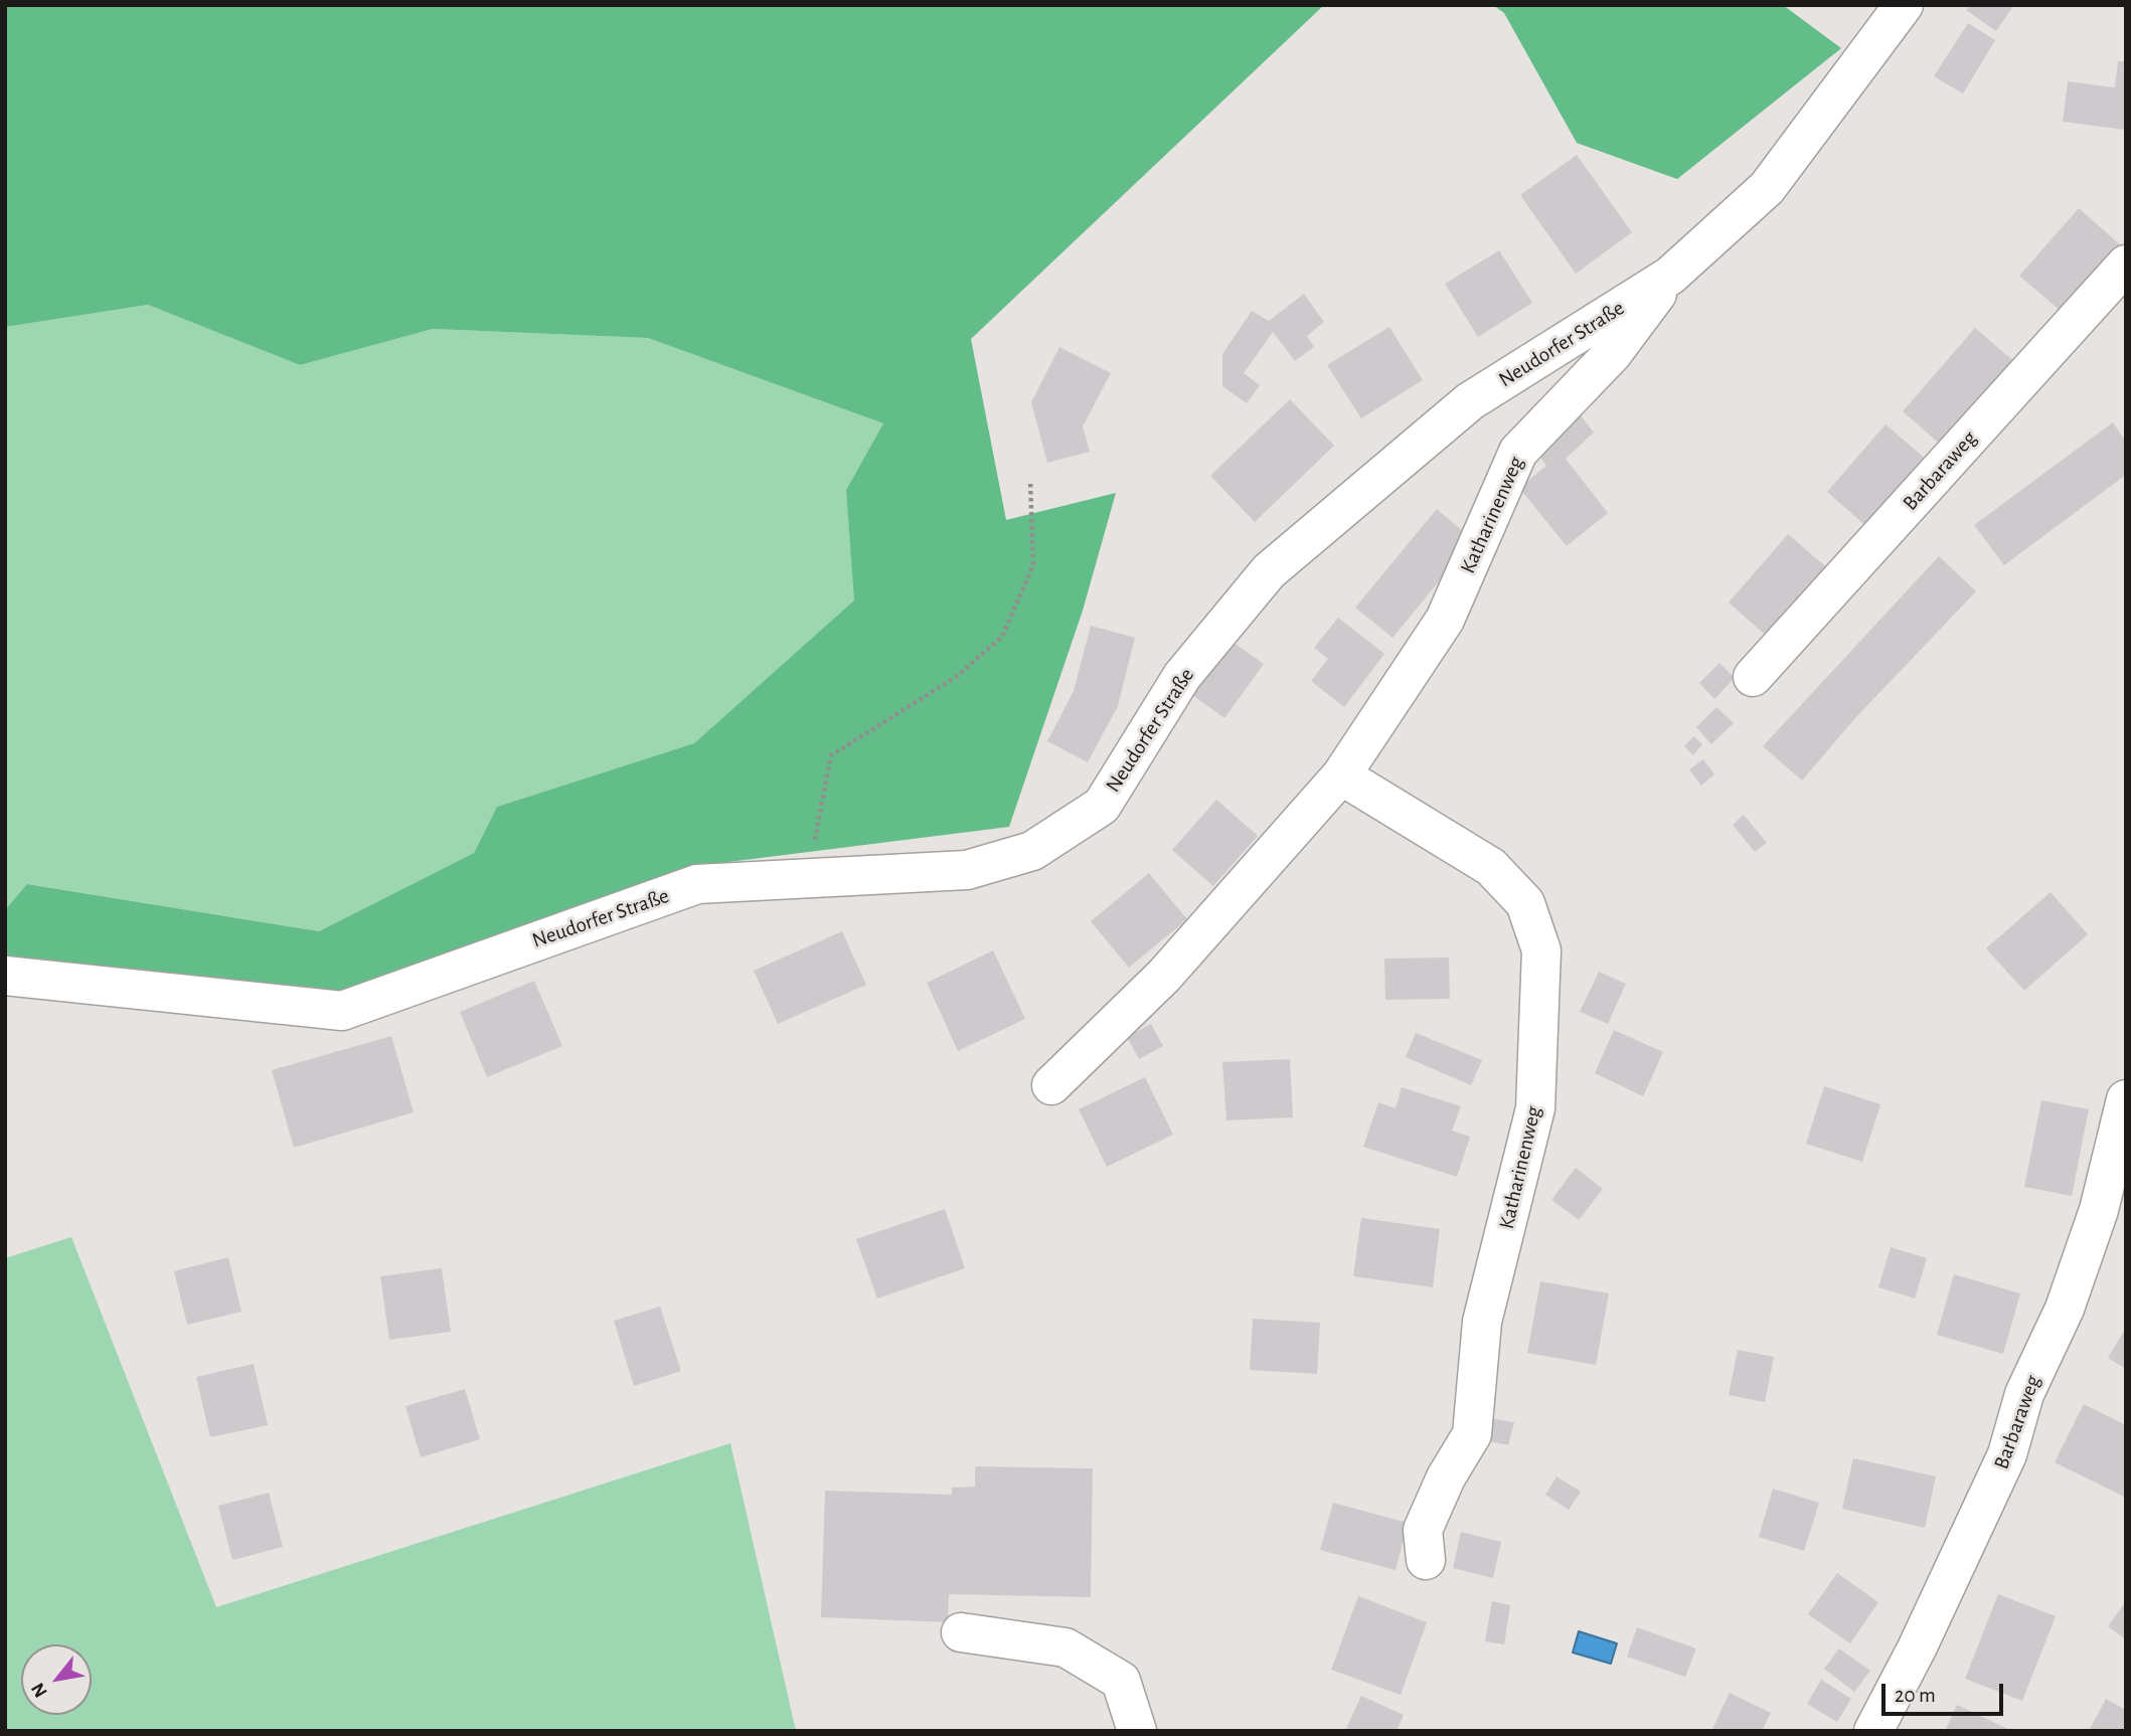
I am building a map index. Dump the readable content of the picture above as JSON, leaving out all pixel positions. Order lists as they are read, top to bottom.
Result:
{
  "streets": {
    "street": ["Neudorfer Straße", "Barbaraweg", "Katharinenweg"]
  },
  "crossings": [
    ["Neudorfer Straße", "Katharinenweg"]
  ],
  "scale_bar": "20 m",
  "north": "bottom left"
}
